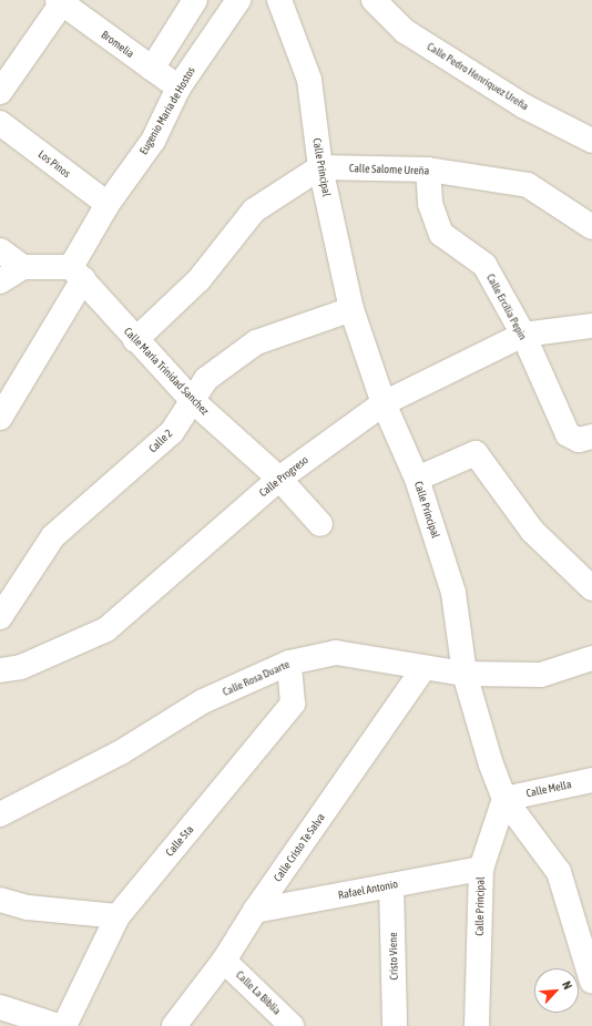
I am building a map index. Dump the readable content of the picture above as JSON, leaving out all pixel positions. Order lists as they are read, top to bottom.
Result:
{
  "streets": {
    "street": [
      "Bromelia",
      "Calle Pedro Henriquez Ureña",
      "Eugenio Maria de Hostos",
      "Los Pinos",
      "Calle Principal",
      "Calle Salome Ureña",
      "Calle Ercilia Pepin",
      "Calle Maria Trinidad Sanchez",
      "Calle 2",
      "Calle Progreso",
      "Calle Rosa Duarte",
      "Calle Mella",
      "Calle 5ta",
      "Calle Cristo Te Salva",
      "Rafael Antonio",
      "Cristo Viene",
      "Calle La Biblia"
    ]
  },
  "crossings": [
    ["Bromelia", "Eugenio Maria de Hostos"],
    ["Eugenio Maria de Hostos", "Los Pinos"],
    ["Eugenio Maria de Hostos", "Calle Maria Trinidad Sanchez"],
    ["Calle Principal", "Calle Salome Ureña"],
    ["Calle Principal", "Calle 2"],
    ["Calle Principal", "Calle Progreso"],
    ["Calle Principal", "Calle Rosa Duarte"],
    ["Calle Principal", "Calle Mella"],
    ["Calle Principal", "Rafael Antonio"],
    ["Calle Salome Ureña", "Calle Ercilia Pepin"],
    ["Calle Ercilia Pepin", "Calle Progreso"],
    ["Calle Maria Trinidad Sanchez", "Calle 2"],
    ["Calle Maria Trinidad Sanchez", "Calle Progreso"],
    ["Calle Rosa Duarte", "Calle 5ta"],
    ["Calle Rosa Duarte", "Calle Cristo Te Salva"],
    ["Calle Cristo Te Salva", "Rafael Antonio"],
    ["Calle Cristo Te Salva", "Calle La Biblia"],
    ["Rafael Antonio", "Cristo Viene"]
  ],
  "north": "top right"
}
